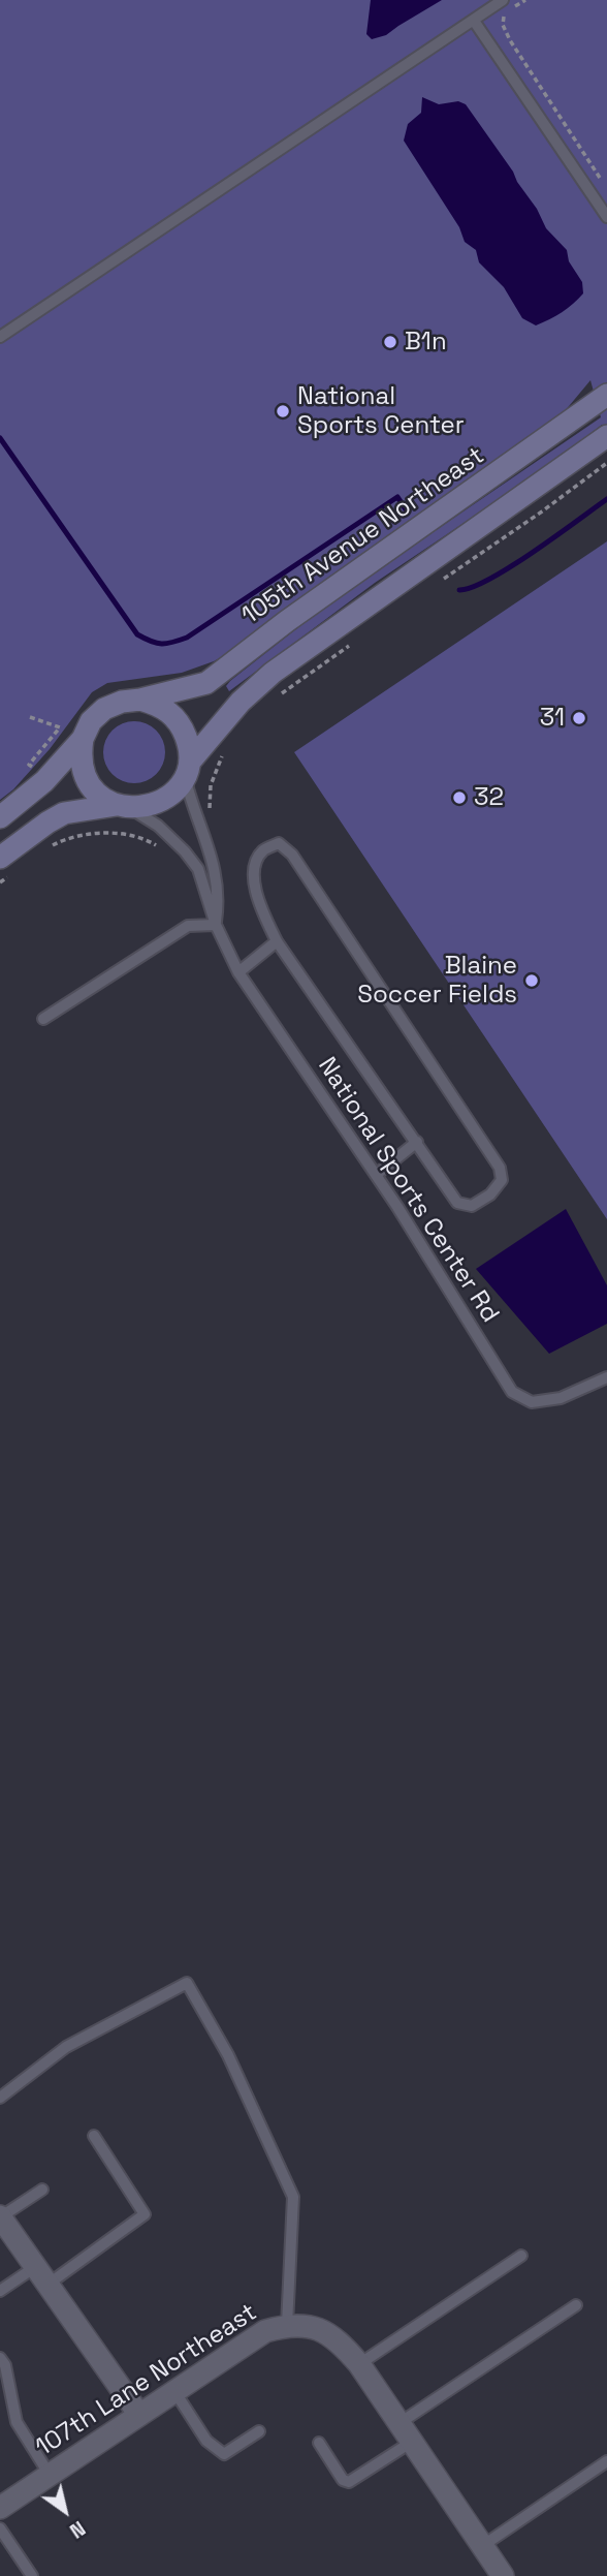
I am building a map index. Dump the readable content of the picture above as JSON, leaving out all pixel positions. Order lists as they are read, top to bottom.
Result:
{
  "streets": {
    "street": ["105th Avenue Northeast", "107th Lane Northeast"],
    "lane": ["National Sports Center Rd"]
  },
  "crossings": [
    ["105th Avenue Northeast", "National Sports Center Rd"]
  ],
  "places": [
    "B1n",
    "National Sports Center",
    "31",
    "32",
    "Blaine Soccer Fields"
  ],
  "north": "bottom right"
}
